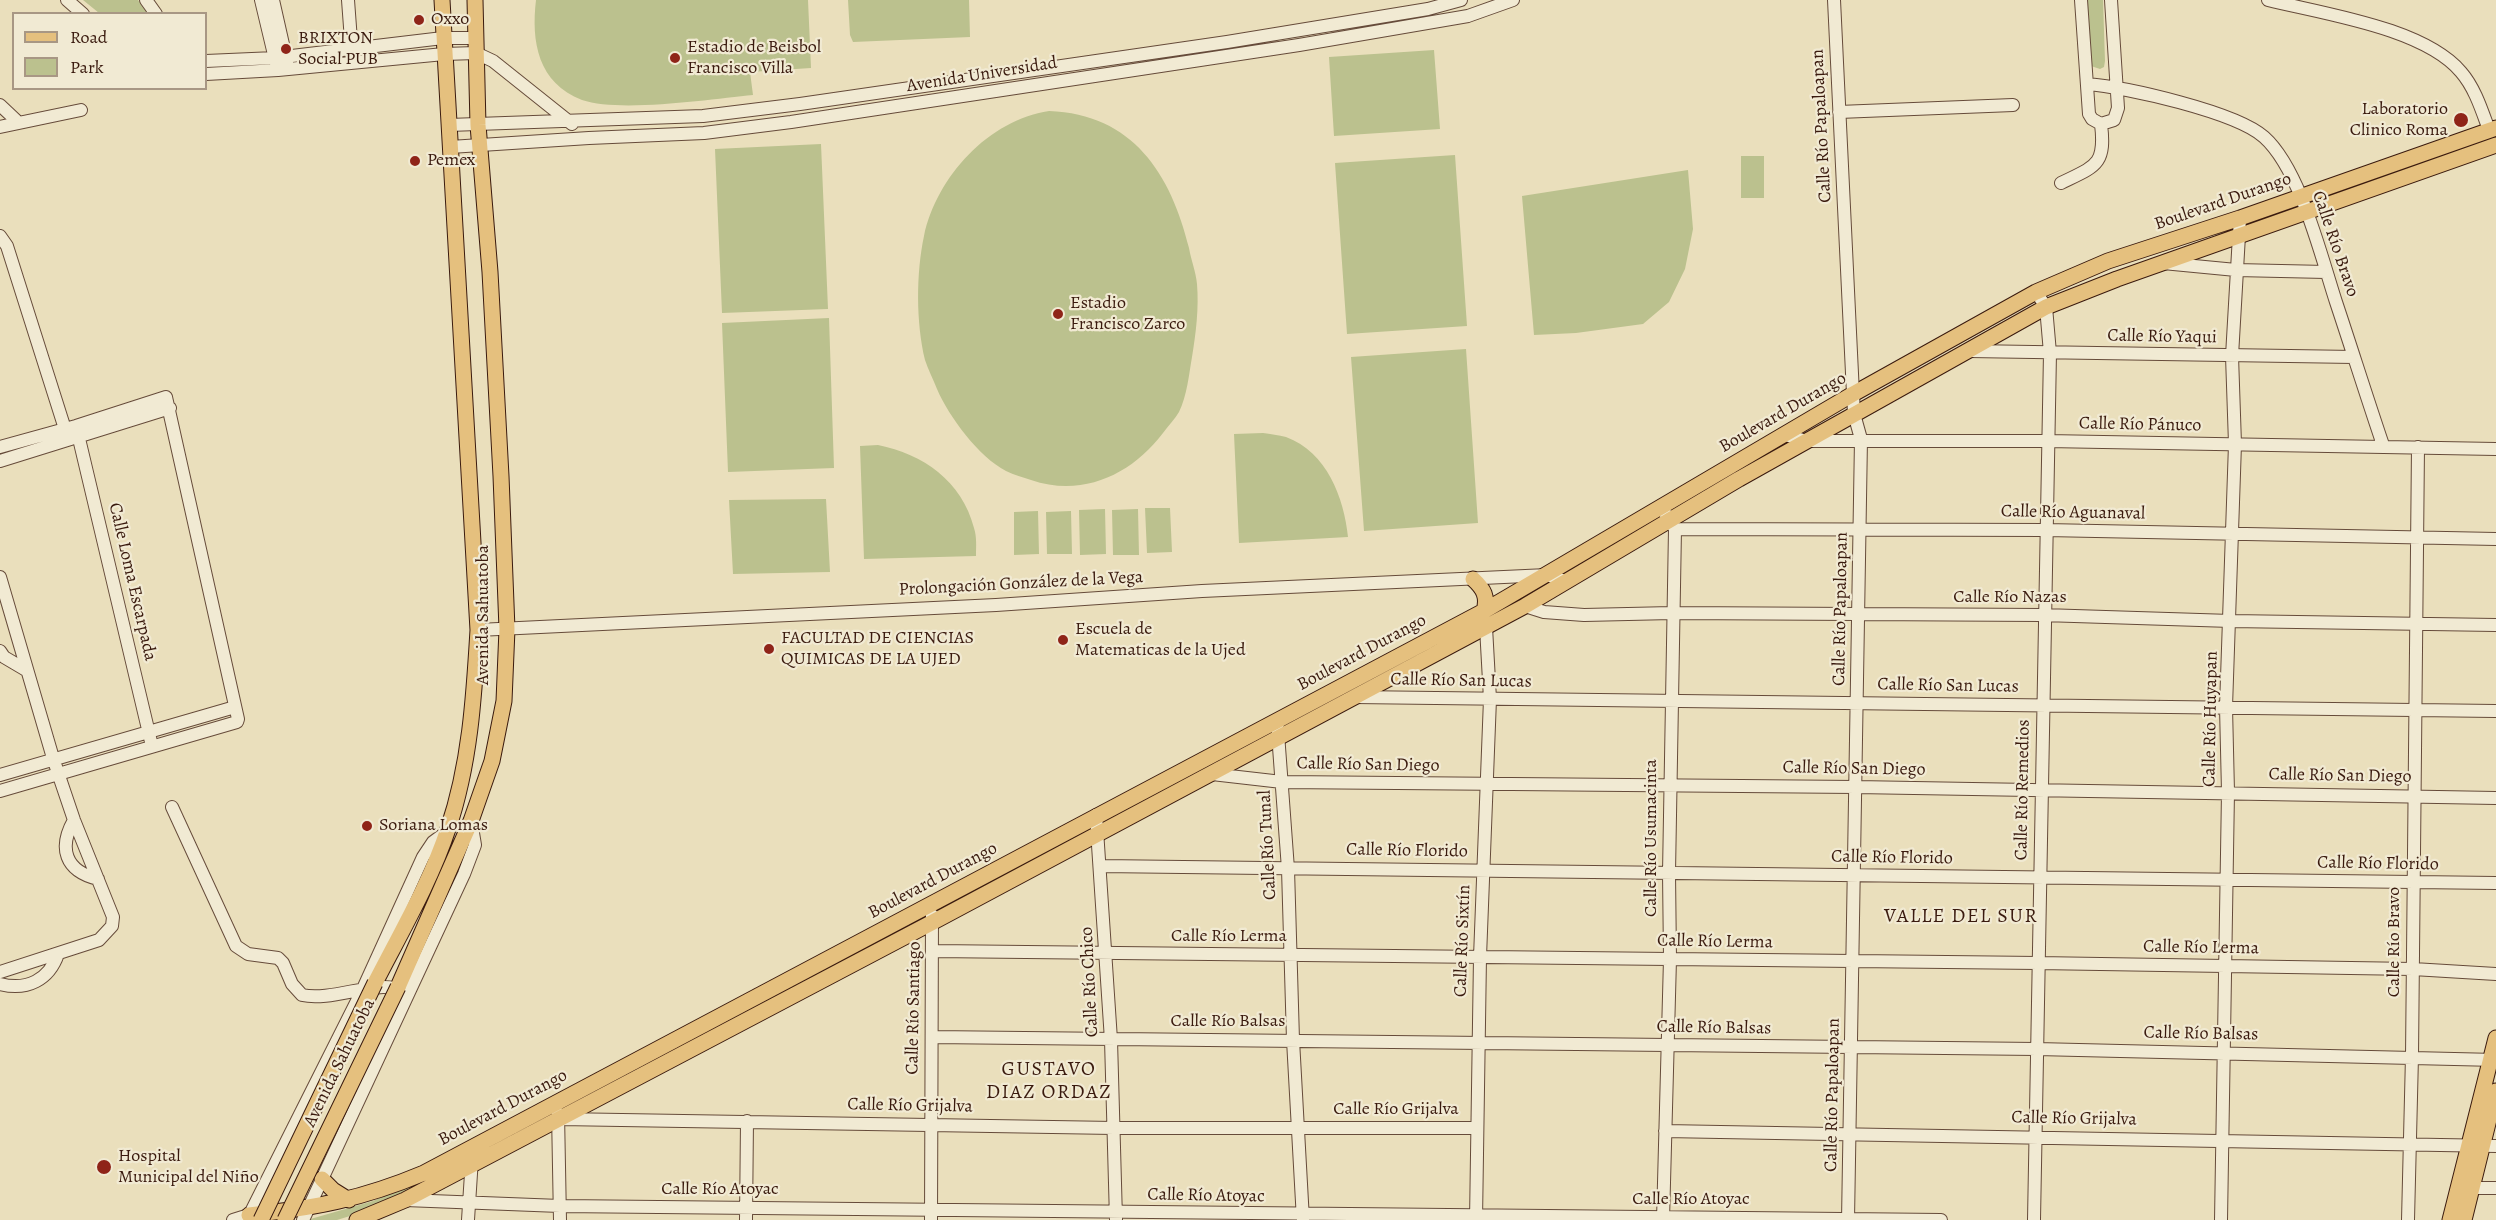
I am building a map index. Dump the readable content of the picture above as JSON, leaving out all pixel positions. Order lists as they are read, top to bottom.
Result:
{
  "streets": {
    "main road": ["Boulevard Durango", "Avenida Sahuatoba"],
    "street": [
      "Avenida Universidad",
      "Calle Río Papaloapan",
      "Calle Río Bravo",
      "Calle Río Yaqui",
      "Calle Río Pánuco",
      "Calle Río Aguanaval",
      "Calle Loma Escarpada",
      "Prolongación González de la Vega",
      "Calle Río Nazas",
      "Calle Río San Lucas",
      "Calle Río Huyapan",
      "Calle Río San Diego",
      "Calle Río Remedios",
      "Calle Río Usumacinta",
      "Calle Río Tunal",
      "Calle Río Florido",
      "Calle Río Lerma",
      "Calle Río Sixtín",
      "Calle Río Chico",
      "Calle Río Santiago",
      "Calle Río Balsas",
      "Calle Río Grijalva",
      "Calle Río Atoyac"
    ]
  },
  "crossings": [
    ["Avenida Universidad", "Avenida Sahuatoba"],
    ["Calle Río Papaloapan", "Boulevard Durango"],
    ["Calle Río Papaloapan", "Calle Río Pánuco"],
    ["Calle Río Papaloapan", "Calle Río Aguanaval"],
    ["Calle Río Papaloapan", "Calle Río Nazas"],
    ["Calle Río Papaloapan", "Calle Río San Lucas"],
    ["Calle Río Papaloapan", "Calle Río San Diego"],
    ["Calle Río Papaloapan", "Calle Río Florido"],
    ["Calle Río Papaloapan", "Calle Río Lerma"],
    ["Calle Río Papaloapan", "Calle Río Balsas"],
    ["Calle Río Papaloapan", "Calle Río Grijalva"],
    ["Calle Río Papaloapan", "Calle Río Atoyac"],
    ["Boulevard Durango", "Calle Río Bravo"],
    ["Boulevard Durango", "Calle Río Yaqui"],
    ["Boulevard Durango", "Calle Río Pánuco"],
    ["Boulevard Durango", "Calle Río Aguanaval"],
    ["Boulevard Durango", "Prolongación González de la Vega"],
    ["Boulevard Durango", "Calle Río Nazas"],
    ["Boulevard Durango", "Avenida Sahuatoba"],
    ["Boulevard Durango", "Calle Río San Lucas"],
    ["Boulevard Durango", "Calle Río Huyapan"],
    ["Boulevard Durango", "Calle Río San Diego"],
    ["Boulevard Durango", "Calle Río Remedios"],
    ["Boulevard Durango", "Calle Río Usumacinta"],
    ["Boulevard Durango", "Calle Río Tunal"],
    ["Boulevard Durango", "Calle Río Sixtín"],
    ["Boulevard Durango", "Calle Río Chico"],
    ["Boulevard Durango", "Calle Río Santiago"],
    ["Boulevard Durango", "Calle Río Grijalva"],
    ["Boulevard Durango", "Calle Río Atoyac"],
    ["Calle Río Bravo", "Calle Río Yaqui"],
    ["Calle Río Bravo", "Calle Río Pánuco"],
    ["Calle Río Bravo", "Calle Río Aguanaval"],
    ["Calle Río Bravo", "Calle Río Nazas"],
    ["Calle Río Bravo", "Calle Río San Lucas"],
    ["Calle Río Bravo", "Calle Río San Diego"],
    ["Calle Río Bravo", "Calle Río Florido"],
    ["Calle Río Bravo", "Calle Río Lerma"],
    ["Calle Río Bravo", "Calle Río Balsas"],
    ["Calle Río Bravo", "Calle Río Grijalva"],
    ["Calle Río Yaqui", "Calle Río Huyapan"],
    ["Calle Río Yaqui", "Calle Río Remedios"],
    ["Calle Río Pánuco", "Calle Río Huyapan"],
    ["Calle Río Pánuco", "Calle Río Remedios"],
    ["Calle Río Aguanaval", "Calle Río Huyapan"],
    ["Calle Río Aguanaval", "Calle Río Remedios"],
    ["Calle Río Aguanaval", "Calle Río Usumacinta"],
    ["Prolongación González de la Vega", "Avenida Sahuatoba"],
    ["Calle Río Nazas", "Calle Río Huyapan"],
    ["Calle Río Nazas", "Calle Río Remedios"],
    ["Calle Río Nazas", "Calle Río Usumacinta"],
    ["Calle Río San Lucas", "Calle Río Huyapan"],
    ["Calle Río San Lucas", "Calle Río Remedios"],
    ["Calle Río San Lucas", "Calle Río Usumacinta"],
    ["Calle Río San Lucas", "Calle Río Sixtín"],
    ["Calle Río Huyapan", "Calle Río San Diego"],
    ["Calle Río Huyapan", "Calle Río Florido"],
    ["Calle Río Huyapan", "Calle Río Lerma"],
    ["Calle Río Huyapan", "Calle Río Balsas"],
    ["Calle Río Huyapan", "Calle Río Grijalva"],
    ["Calle Río San Diego", "Calle Río Remedios"],
    ["Calle Río San Diego", "Calle Río Usumacinta"],
    ["Calle Río San Diego", "Calle Río Tunal"],
    ["Calle Río San Diego", "Calle Río Sixtín"],
    ["Calle Río Remedios", "Calle Río Florido"],
    ["Calle Río Remedios", "Calle Río Lerma"],
    ["Calle Río Remedios", "Calle Río Balsas"],
    ["Calle Río Remedios", "Calle Río Grijalva"],
    ["Calle Río Usumacinta", "Calle Río Florido"],
    ["Calle Río Usumacinta", "Calle Río Lerma"],
    ["Calle Río Usumacinta", "Calle Río Balsas"],
    ["Calle Río Usumacinta", "Calle Río Grijalva"],
    ["Calle Río Usumacinta", "Calle Río Atoyac"],
    ["Calle Río Tunal", "Calle Río Florido"],
    ["Calle Río Tunal", "Calle Río Lerma"],
    ["Calle Río Tunal", "Calle Río Balsas"],
    ["Calle Río Tunal", "Calle Río Grijalva"],
    ["Calle Río Tunal", "Calle Río Atoyac"],
    ["Calle Río Florido", "Calle Río Sixtín"],
    ["Calle Río Florido", "Calle Río Chico"],
    ["Calle Río Lerma", "Calle Río Sixtín"],
    ["Calle Río Lerma", "Calle Río Chico"],
    ["Calle Río Lerma", "Calle Río Santiago"],
    ["Calle Río Sixtín", "Calle Río Balsas"],
    ["Calle Río Sixtín", "Calle Río Grijalva"],
    ["Calle Río Sixtín", "Calle Río Atoyac"],
    ["Calle Río Chico", "Calle Río Balsas"],
    ["Calle Río Chico", "Calle Río Grijalva"],
    ["Calle Río Chico", "Calle Río Atoyac"],
    ["Calle Río Santiago", "Calle Río Balsas"],
    ["Calle Río Santiago", "Calle Río Grijalva"],
    ["Calle Río Santiago", "Calle Río Atoyac"]
  ],
  "districts": ["VALLE DEL SUR", "GUSTAVO DIAZ ORDAZ"],
  "places": [
    "Oxxo",
    "BRIXTON Social PUB",
    "Estadio de Beisbol Francisco Villa",
    "Laboratorio Clinico Roma",
    "Pemex",
    "Estadio Francisco Zarco",
    "Escuela de Matematicas de la Ujed",
    "FACULTAD DE CIENCIAS QUIMICAS DE LA UJED",
    "Soriana Lomas",
    "Hospital Municipal del Niño"
  ],
  "legend": ["Road", "Park"]
}
